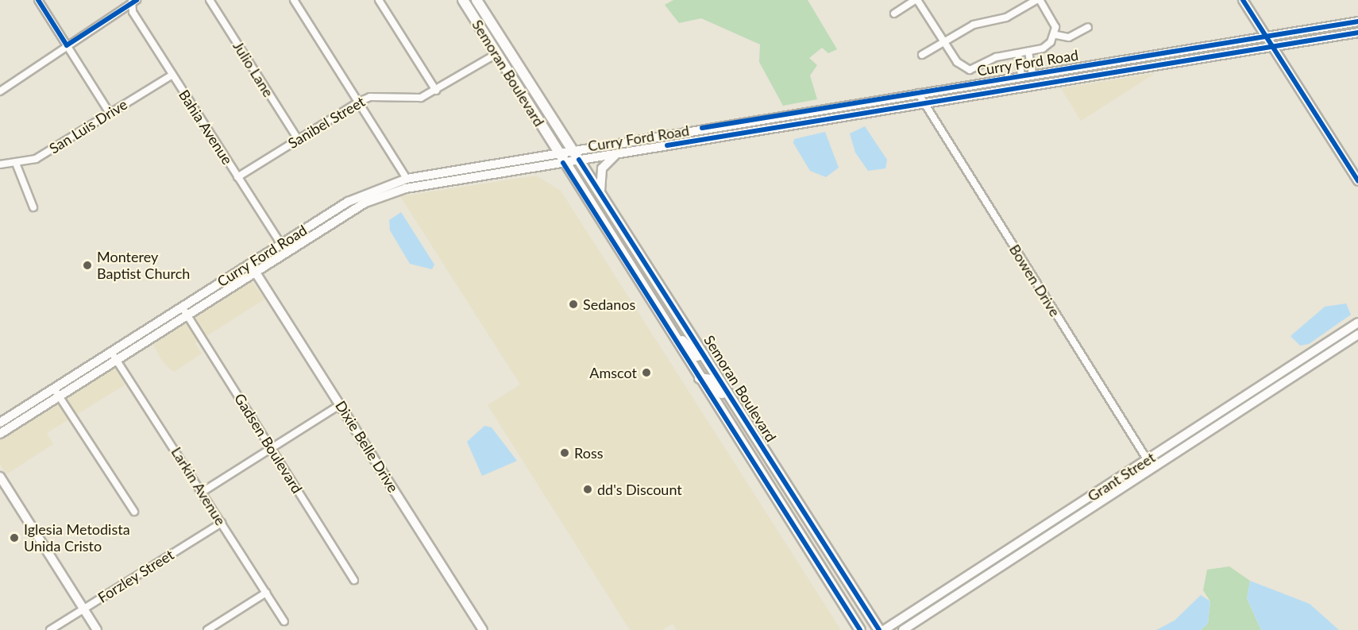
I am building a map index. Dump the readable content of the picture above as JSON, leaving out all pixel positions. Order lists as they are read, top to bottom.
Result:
{
  "streets": {
    "main road": [
      "Curry Ford Road",
      "Semoran Boulevard",
      "Dixie Belle Drive",
      "Grant Street"
    ],
    "street": [
      "Julio Lane",
      "Sanibel Street",
      "San Luis Drive",
      "Bahia Avenue",
      "Bowen Drive",
      "Gadsen Boulevard",
      "Larkin Avenue",
      "Forzley Street"
    ]
  },
  "crossings": [
    ["Curry Ford Road", "Semoran Boulevard"],
    ["Curry Ford Road", "Bahia Avenue"],
    ["Curry Ford Road", "Bowen Drive"],
    ["Curry Ford Road", "Gadsen Boulevard"],
    ["Curry Ford Road", "Dixie Belle Drive"],
    ["Curry Ford Road", "Larkin Avenue"],
    ["Julio Lane", "Sanibel Street"],
    ["Semoran Boulevard", "Sanibel Street"],
    ["Sanibel Street", "Bahia Avenue"],
    ["San Luis Drive", "Bahia Avenue"],
    ["Bowen Drive", "Grant Street"],
    ["Larkin Avenue", "Forzley Street"]
  ],
  "places": [
    "Monterey Baptist Church",
    "Sedanos",
    "Amscot",
    "Ross",
    "dd's Discount",
    "Iglesia Metodista Unida Cristo"
  ]
}
